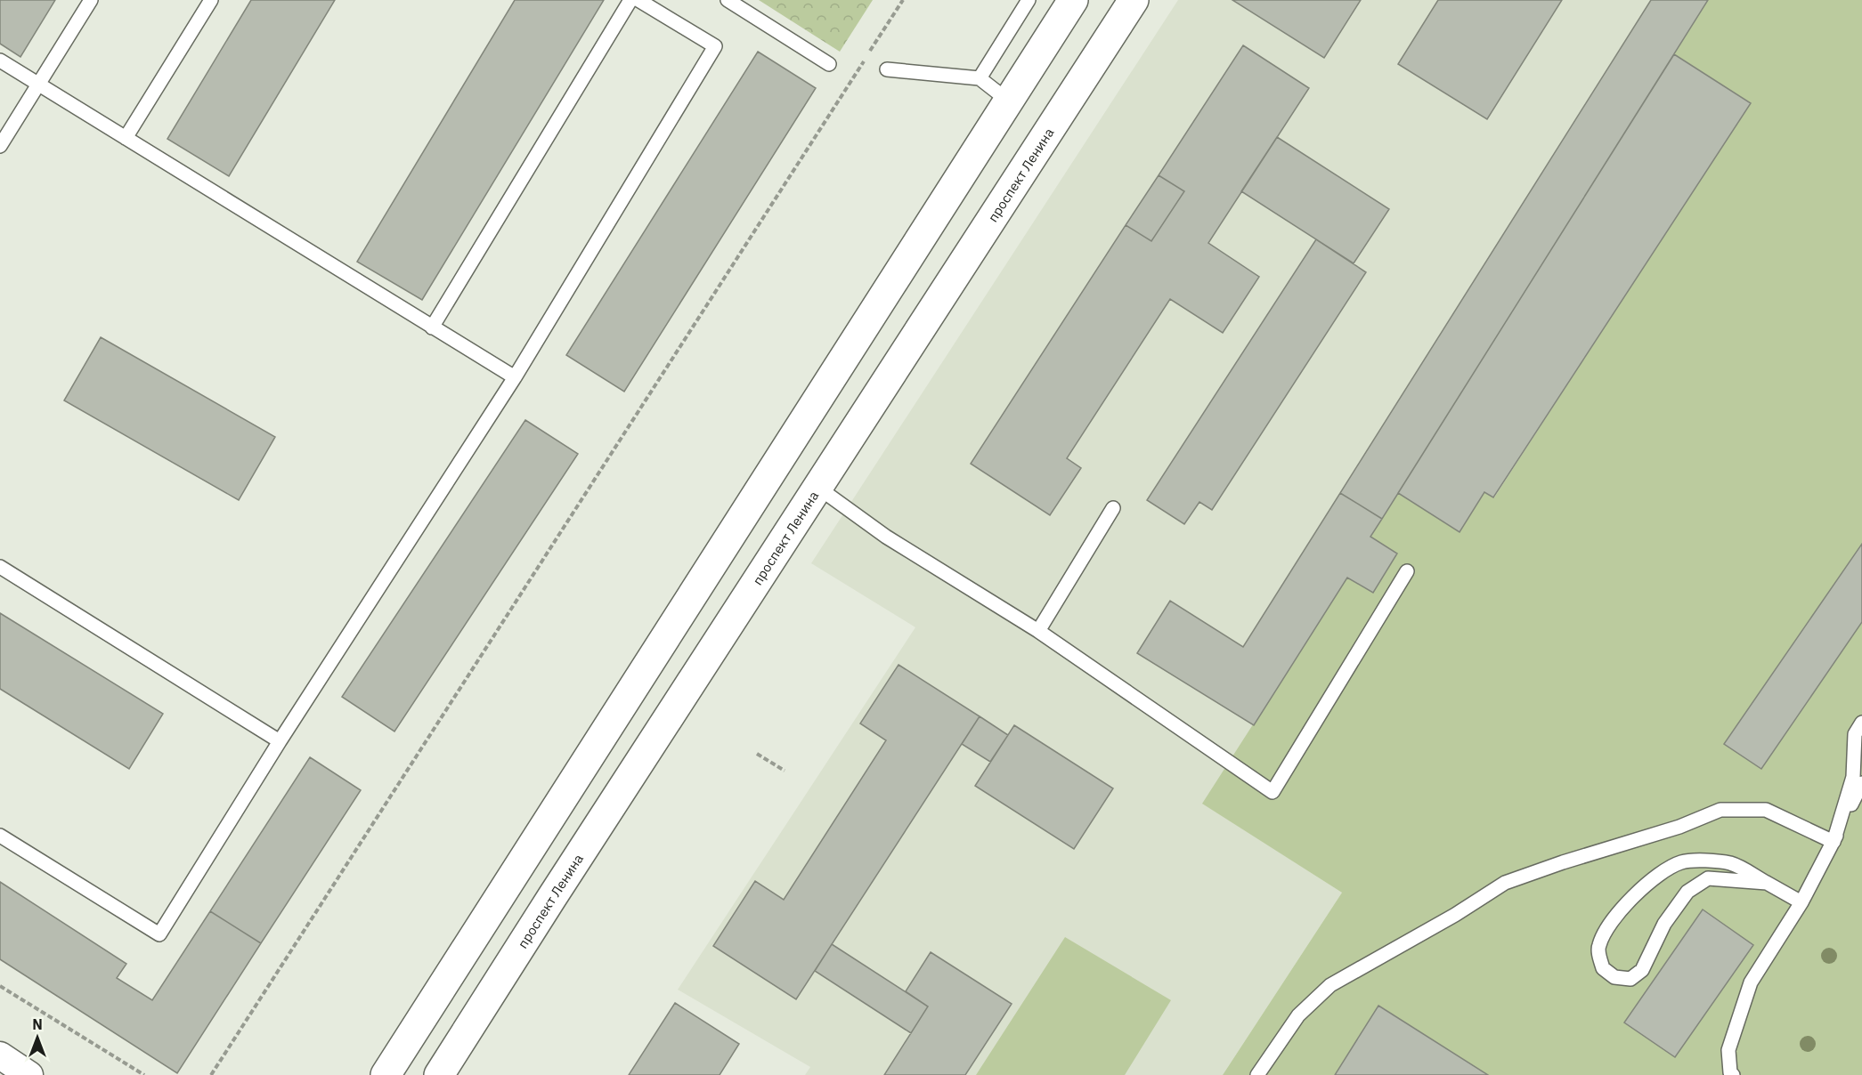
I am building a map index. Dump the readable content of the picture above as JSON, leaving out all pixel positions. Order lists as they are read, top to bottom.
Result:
{
  "streets": {
    "main road": ["проспект Ленина"]
  },
  "north": "top"
}
